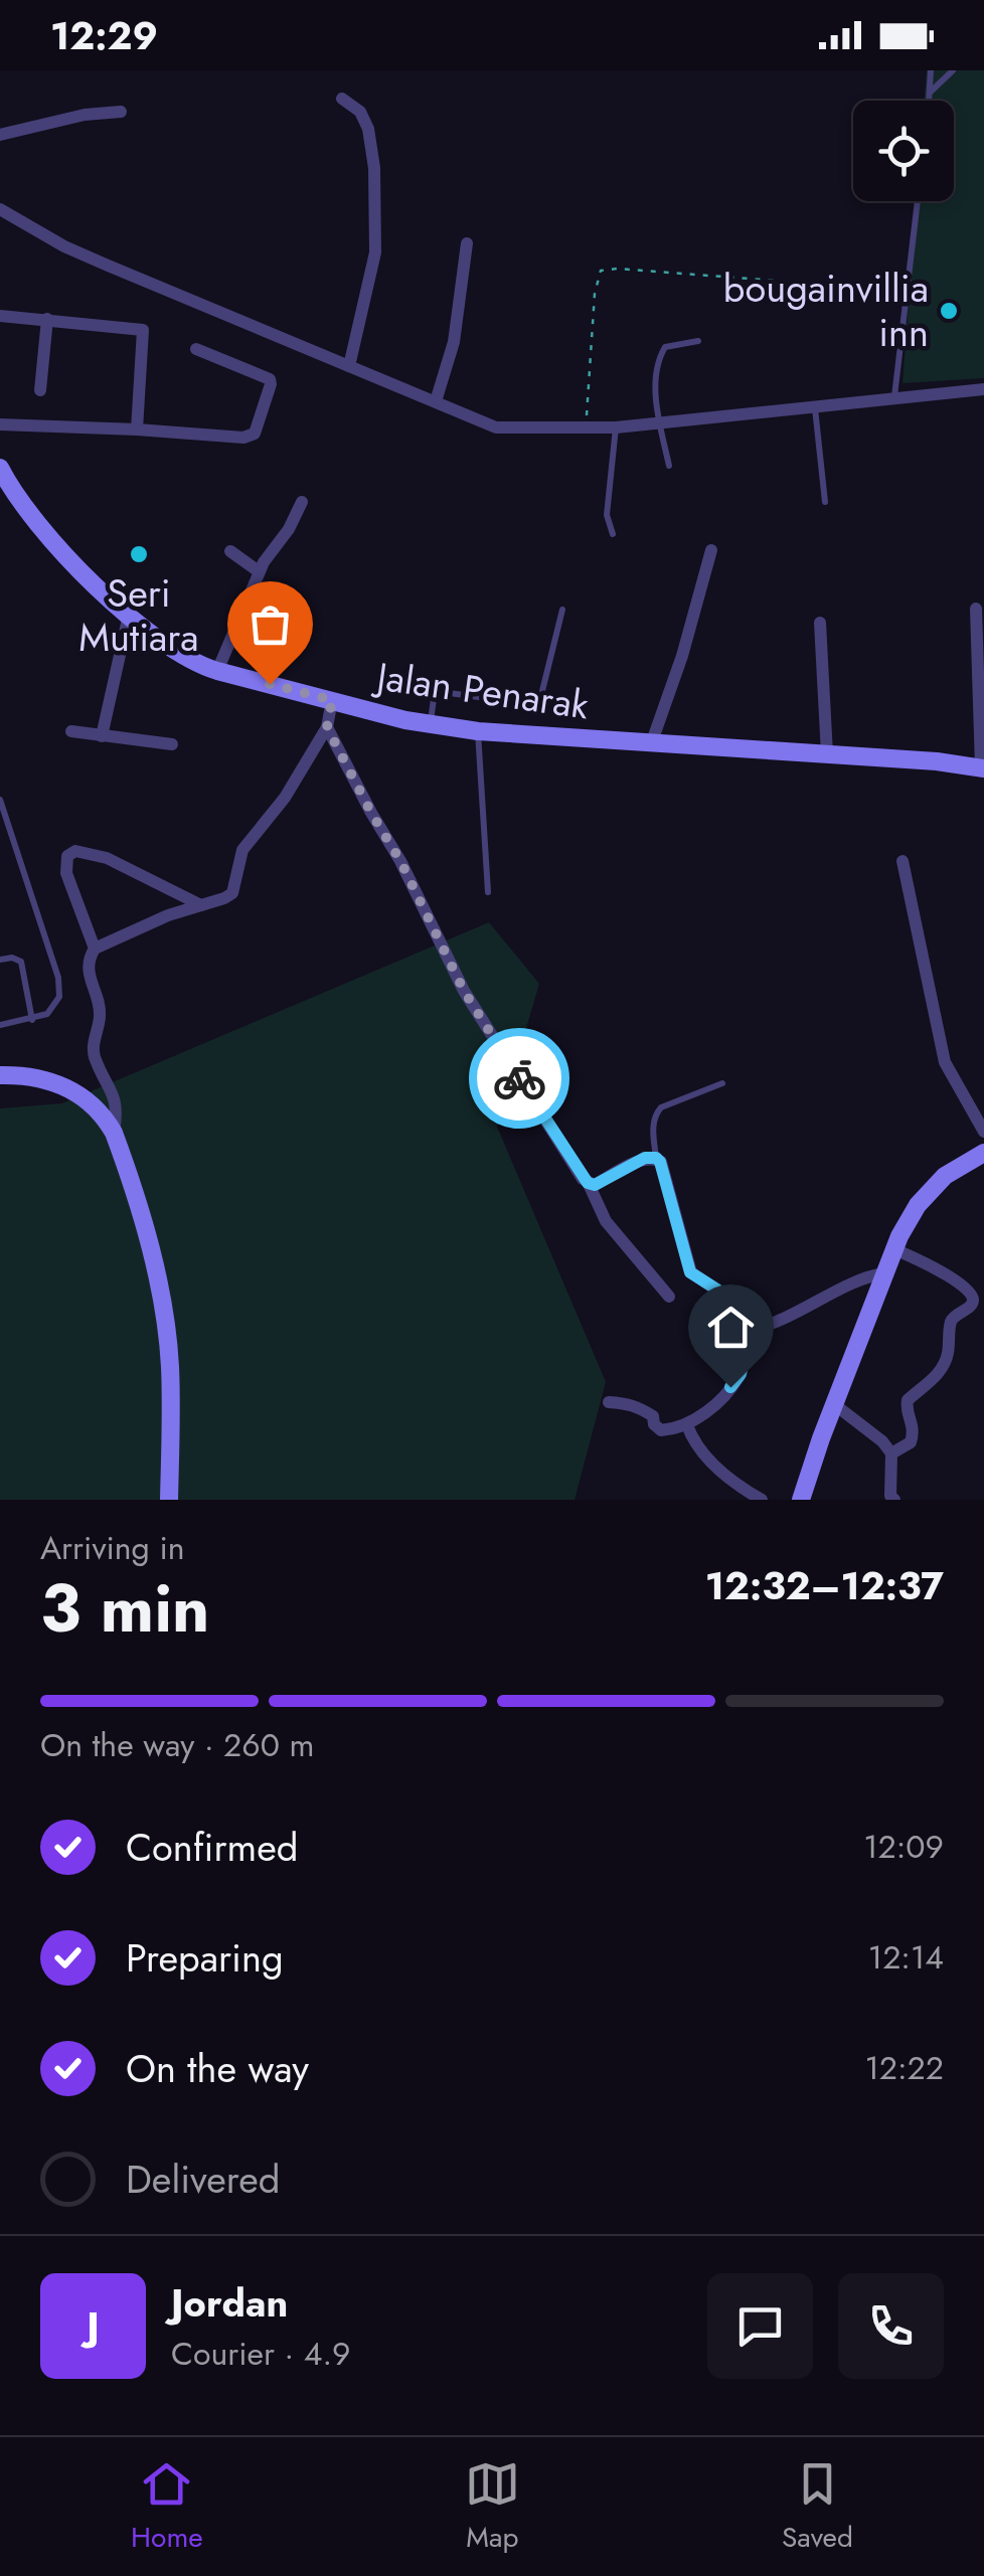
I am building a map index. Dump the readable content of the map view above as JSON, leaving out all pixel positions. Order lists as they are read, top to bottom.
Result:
{
  "streets": {
    "street": ["Jalan Penarak"]
  },
  "places": ["bougainvillia inn", "Seri Mutiara"],
  "page": {
    "status": "12:29",
    "heading": ["3 min", "Arriving in", "12:32–12:37"],
    "panel": ["Jordan", "Courier · 4.9"],
    "bar": "On the way · 260 m",
    "list": [
      ["Confirmed", "12:09"],
      ["Preparing", "12:14"],
      ["On the way", "12:22"],
      "Delivered"
    ],
    "round": "J",
    "tabs": ["Home", "Map", "Saved"]
  }
}
